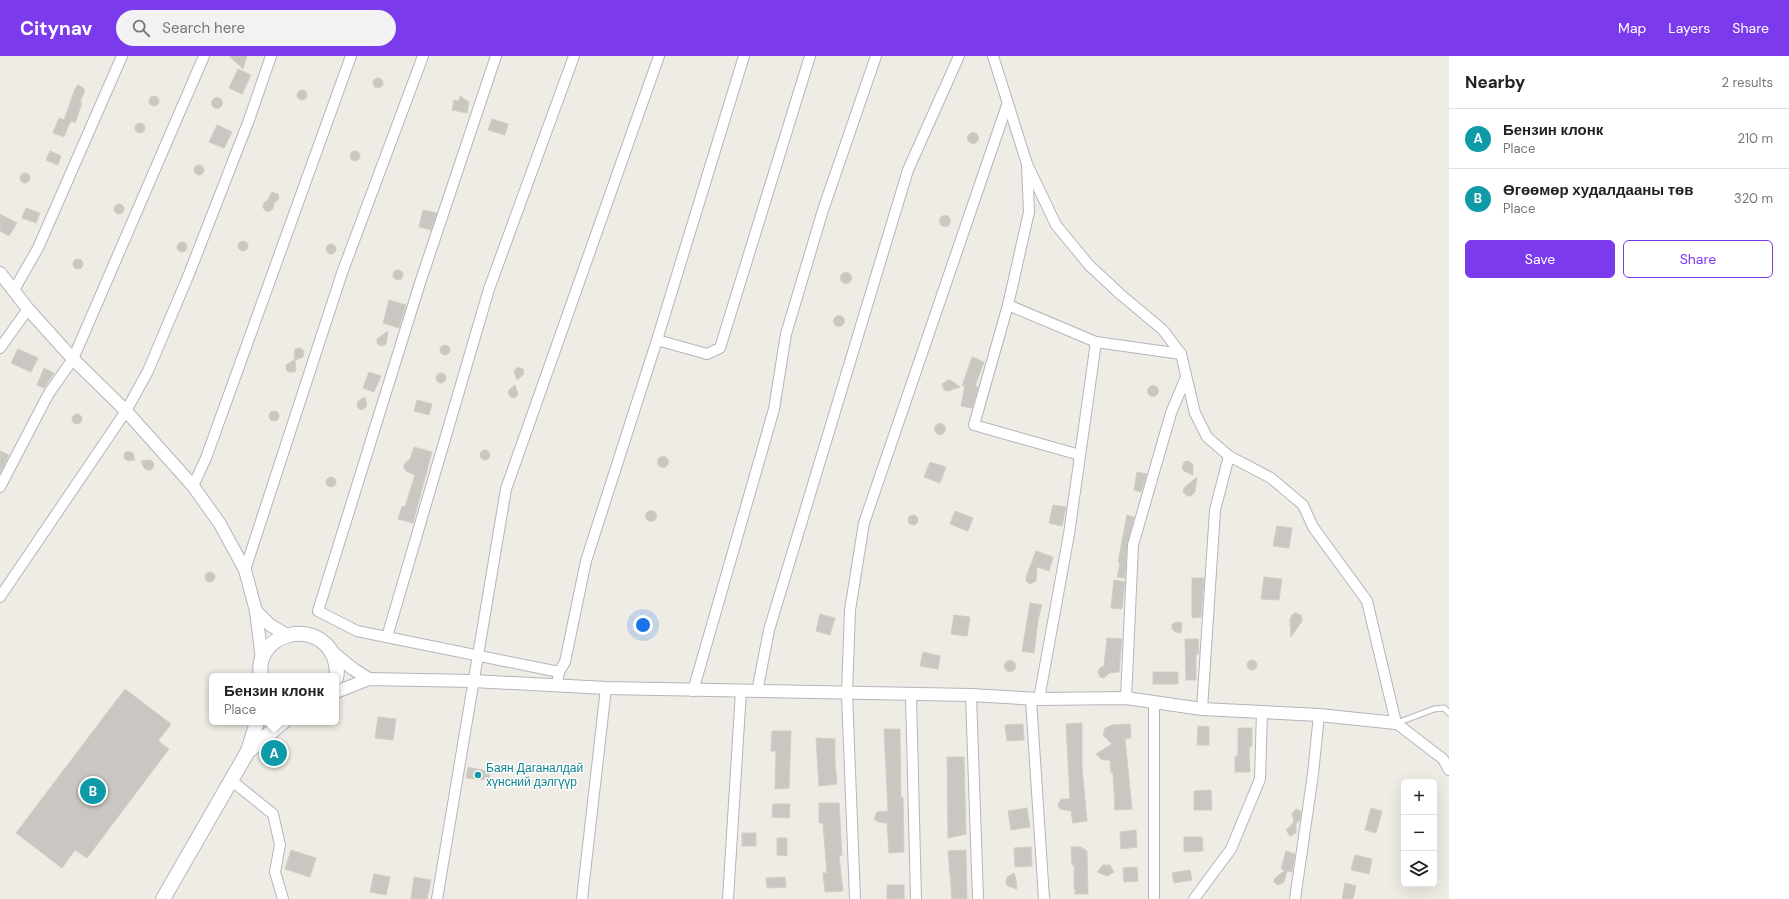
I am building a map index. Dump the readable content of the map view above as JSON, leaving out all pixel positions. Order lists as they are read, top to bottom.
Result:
{
  "places": ["Баян Даганалдай хүнсний дэлгүүр"],
  "page": {
    "header": "Citynav",
    "search": "Search here",
    "nav": ["Map", "Layers", "Share"],
    "heading": ["Nearby", "2 results"],
    "list": [
      {
        "mark": "A",
        "name": "Бензин клонк",
        "note": "Place",
        "value": "210 m"
      },
      {
        "mark": "B",
        "name": "Өгөөмөр худалдааны төв",
        "note": "Place",
        "value": "320 m"
      }
    ],
    "buttons": ["Save", "Share"],
    "popup": ["Бензин клонк", "Place"],
    "pins": ["A", "B"],
    "map_buttons": ["+", "−"]
  }
}
